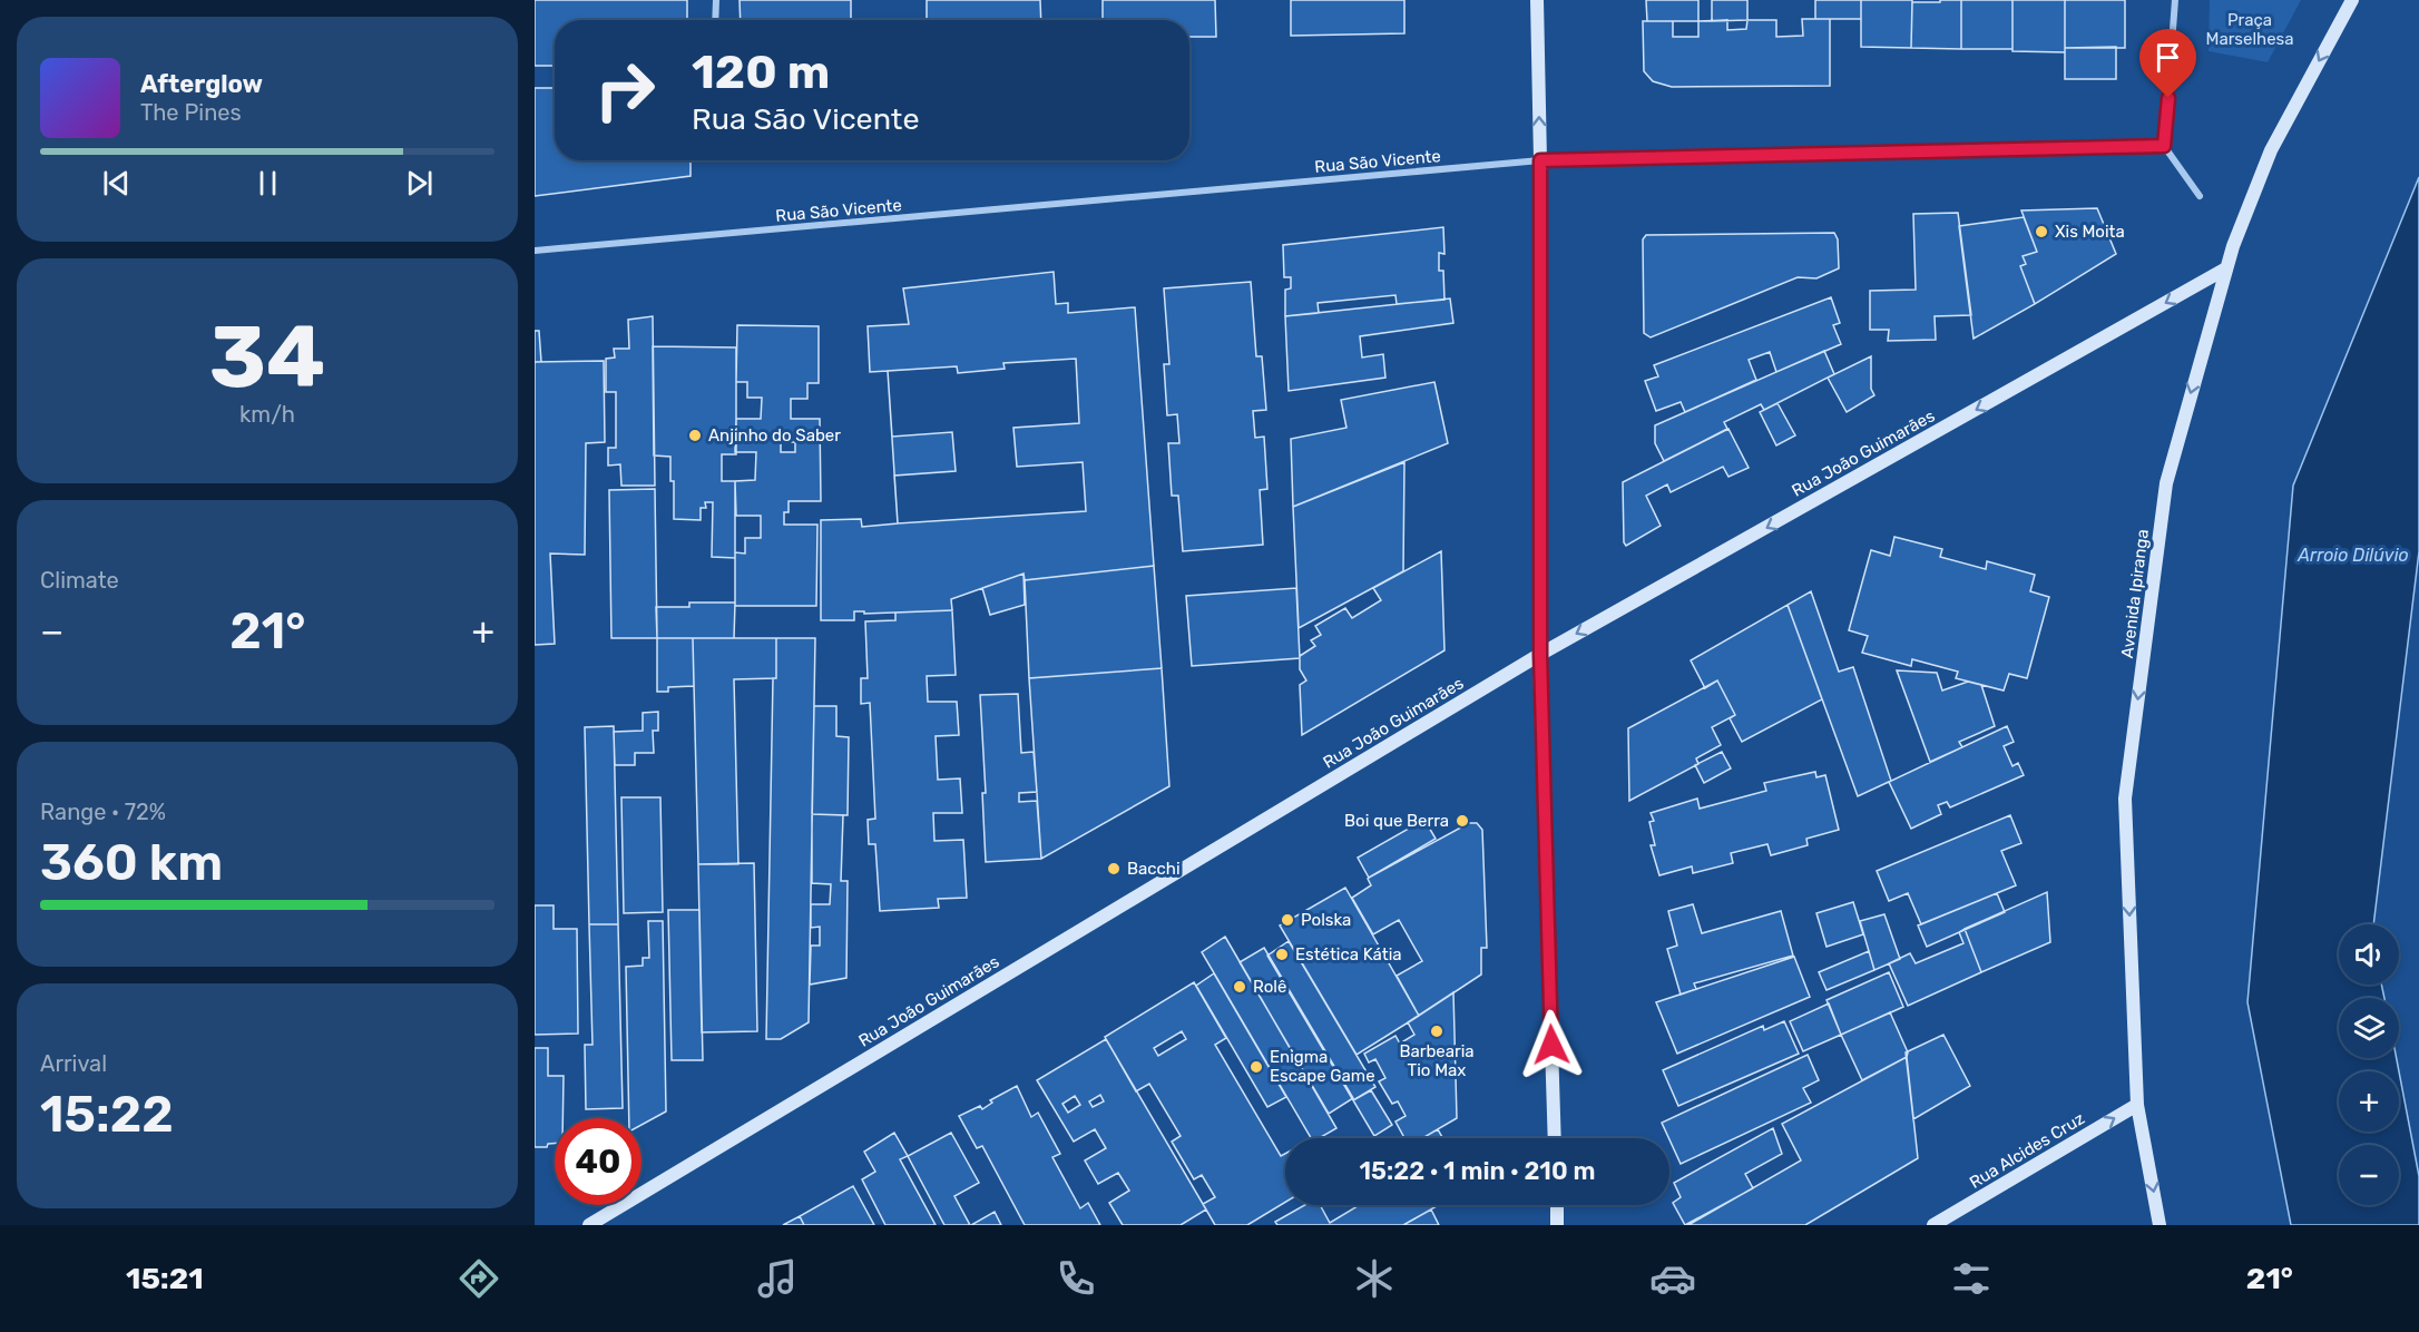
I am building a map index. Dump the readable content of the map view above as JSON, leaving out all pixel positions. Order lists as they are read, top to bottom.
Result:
{
  "streets": {
    "street": [
      "Rua São Vicente",
      "Rua João Guimarães",
      "Avenida Ipiranga",
      "Rua Alcides Cruz"
    ]
  },
  "crossings": [
    ["Rua João Guimarães", "Avenida Ipiranga"],
    ["Avenida Ipiranga", "Rua Alcides Cruz"]
  ],
  "one_way": ["Rua João Guimarães", "Avenida Ipiranga", "Rua Alcides Cruz"],
  "water": ["Arroio Dilúvio"],
  "parks": ["Praça Marselhesa"],
  "places": [
    "Xis Moita",
    "Anjinho do Saber",
    "Boi que Berra",
    "Bacchi",
    "Polska",
    "Estética Kátia",
    "Rolê",
    "Barbearia Tio Max",
    "Enigma Escape Game"
  ],
  "page": {
    "turn": ["120 m", "Rua São Vicente"],
    "song": ["Afterglow", "The Pines"],
    "tile": [
      ["34", "km/h"],
      "Climate",
      ["Range · 72%", "360 km"],
      ["Arrival", "15:22"]
    ],
    "heat": ["−", "21°", "+"],
    "map_buttons": ["+", "−"],
    "limit": "40",
    "trip": "15:22 · 1 min · 210 m",
    "tabs": ["15:21", "21°"]
  }
}
